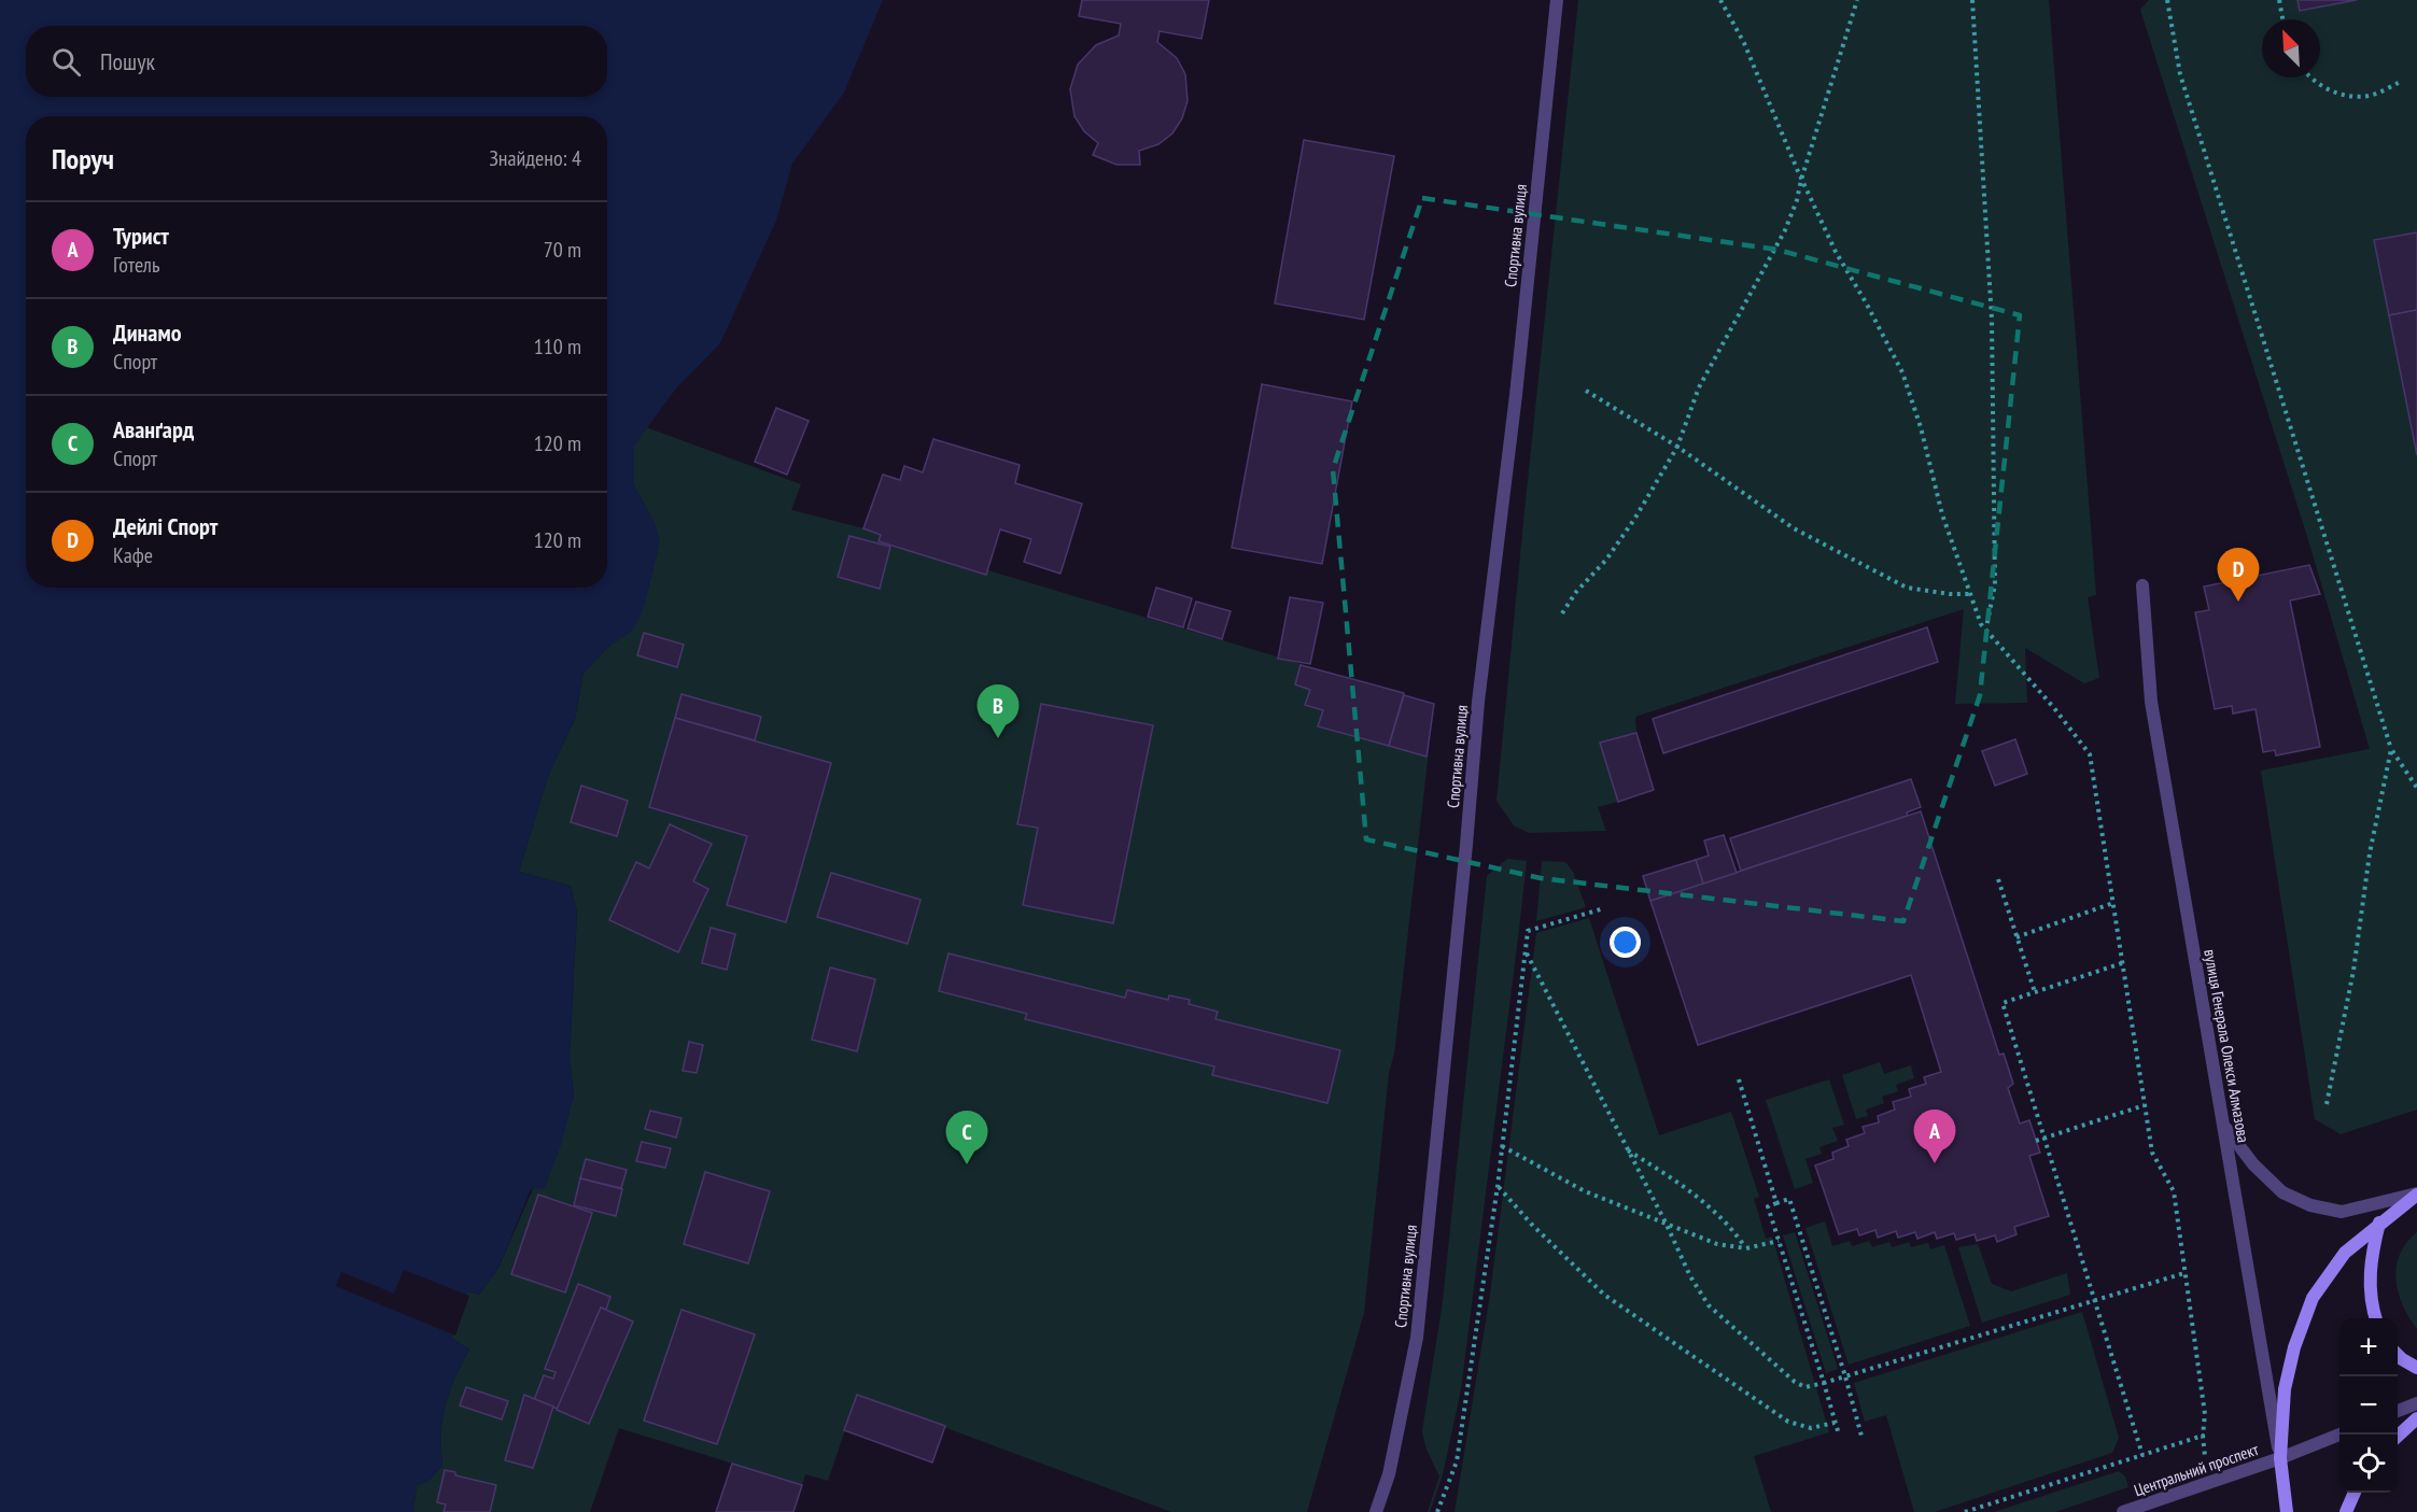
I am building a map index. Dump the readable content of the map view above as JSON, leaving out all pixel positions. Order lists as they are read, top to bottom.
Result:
{
  "streets": {
    "main road": ["вулиця Генерала Олекси Алмазова", "Центральний проспект"],
    "street": ["Спортивна вулиця"]
  },
  "crossings": [
    ["вулиця Генерала Олекси Алмазова", "Центральний проспект"]
  ],
  "north": "top left",
  "page": {
    "search": "Пошук",
    "heading": ["Поруч", "Знайдено: 4"],
    "list": [
      {
        "mark": "A",
        "name": "Турист",
        "note": "Готель",
        "value": "70 m"
      },
      {
        "mark": "B",
        "name": "Динамо",
        "note": "Спорт",
        "value": "110 m"
      },
      {
        "mark": "C",
        "name": "Аванґард",
        "note": "Спорт",
        "value": "120 m"
      },
      {
        "mark": "D",
        "name": "Дейлі Спорт",
        "note": "Кафе",
        "value": "120 m"
      }
    ],
    "pins": [
      "D",
      "B",
      "A",
      "C"
    ],
    "map_buttons": ["+", "−"]
  }
}
